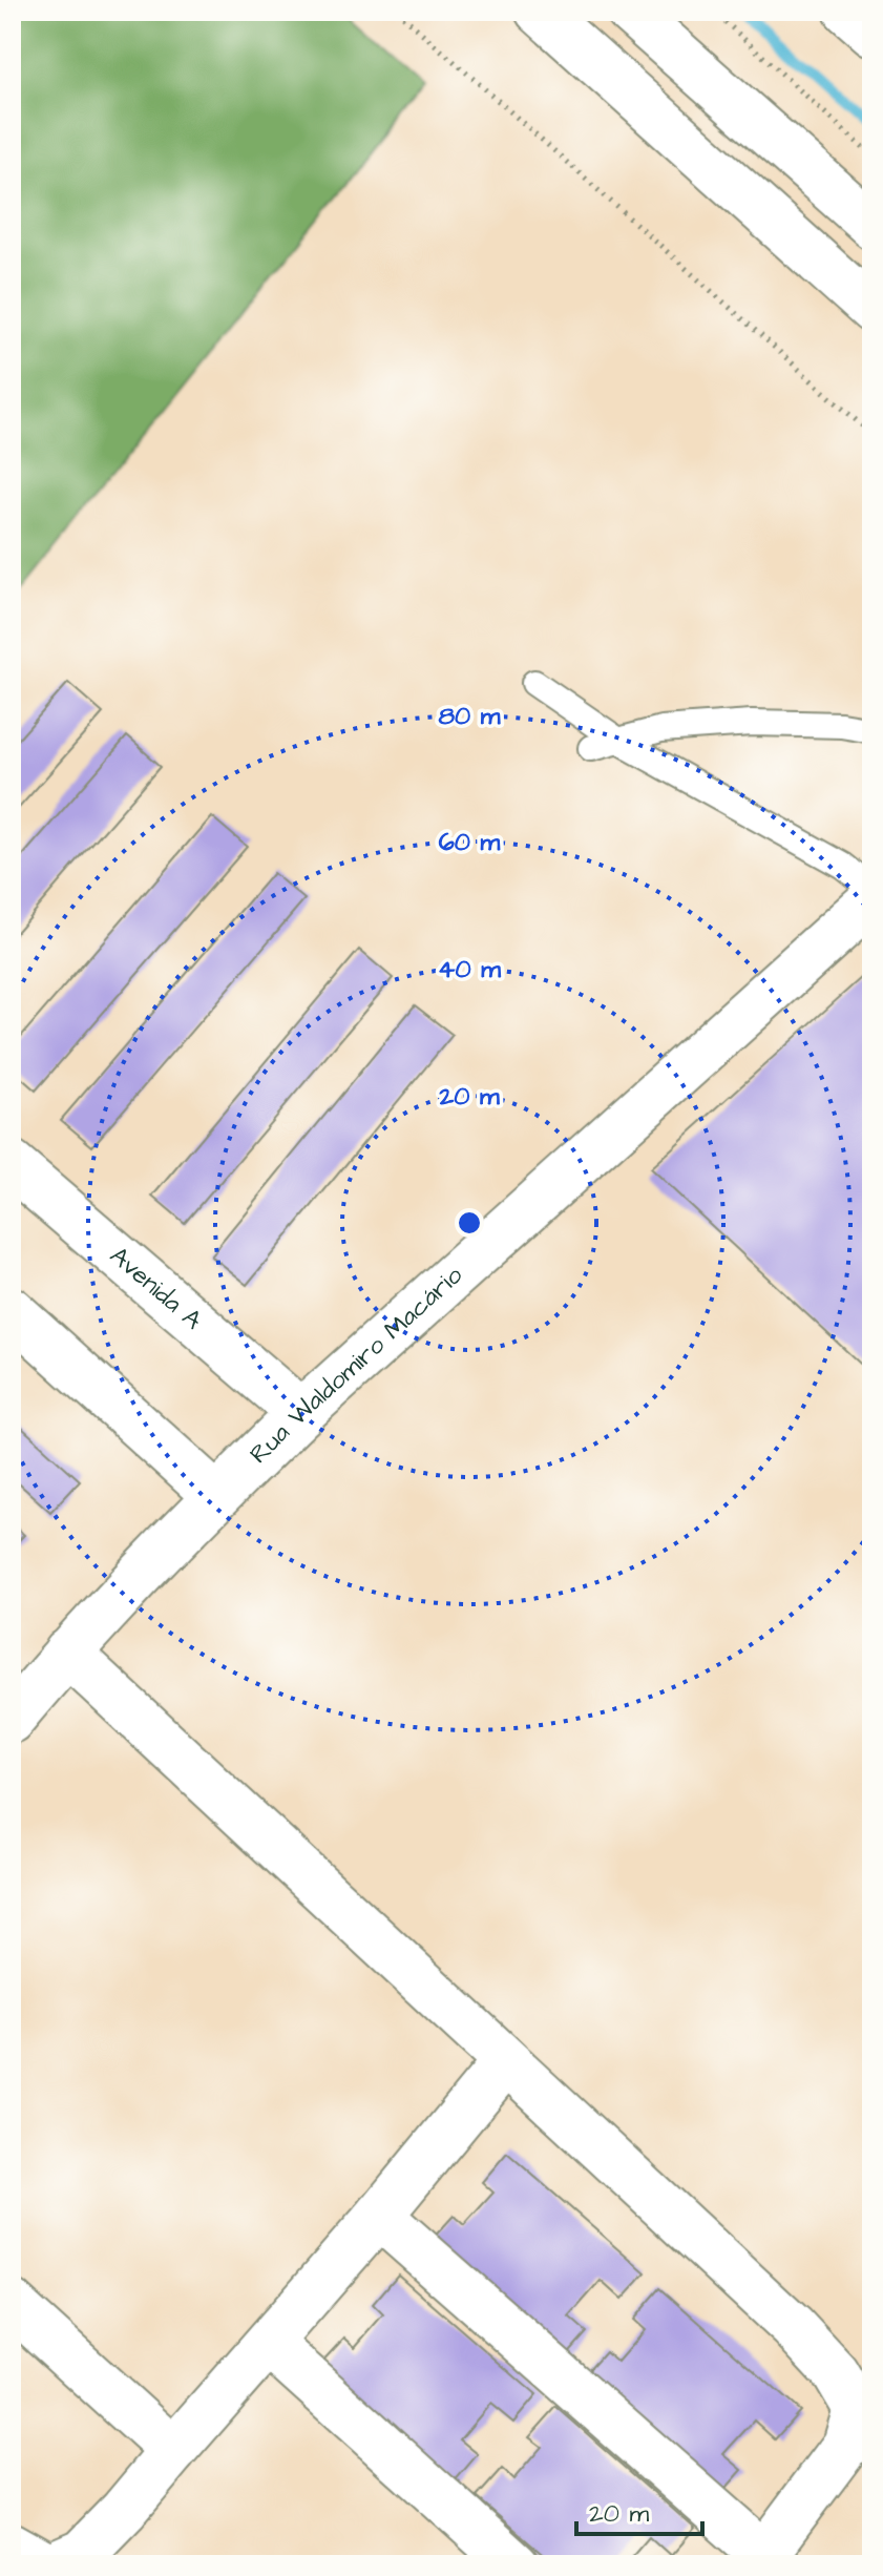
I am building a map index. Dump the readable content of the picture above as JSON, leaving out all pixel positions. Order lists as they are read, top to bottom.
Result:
{
  "streets": {
    "main road": ["Avenida A", "Rua Waldomiro Macário"]
  },
  "crossings": [
    ["Avenida A", "Rua Waldomiro Macário"]
  ],
  "scale_bar": "20 m",
  "rings": [
    "80 m",
    "60 m",
    "40 m",
    "20 m"
  ]
}
